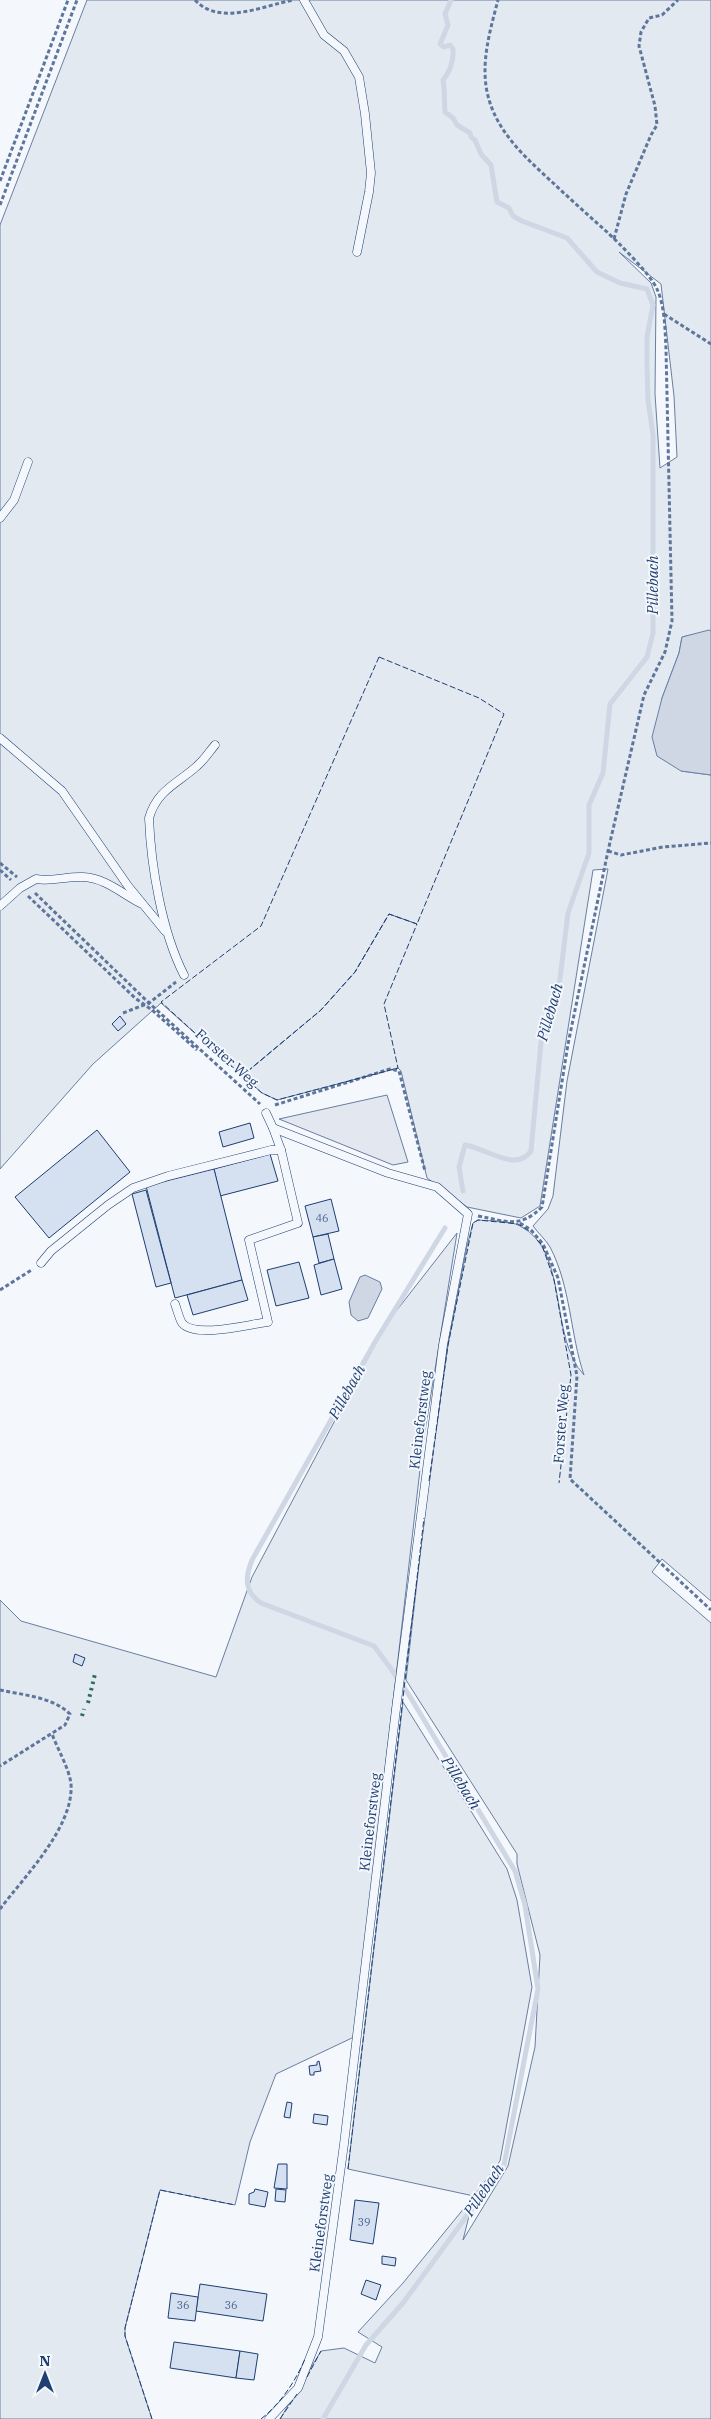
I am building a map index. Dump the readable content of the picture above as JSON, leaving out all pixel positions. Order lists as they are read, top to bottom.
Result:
{
  "streets": {
    "lane": ["Kleineforstweg"],
    "path": ["Forster Weg"]
  },
  "water": ["Pillebach"],
  "house_numbers": [
    "46",
    "39",
    "36",
    "36"
  ],
  "north": "top"
}
